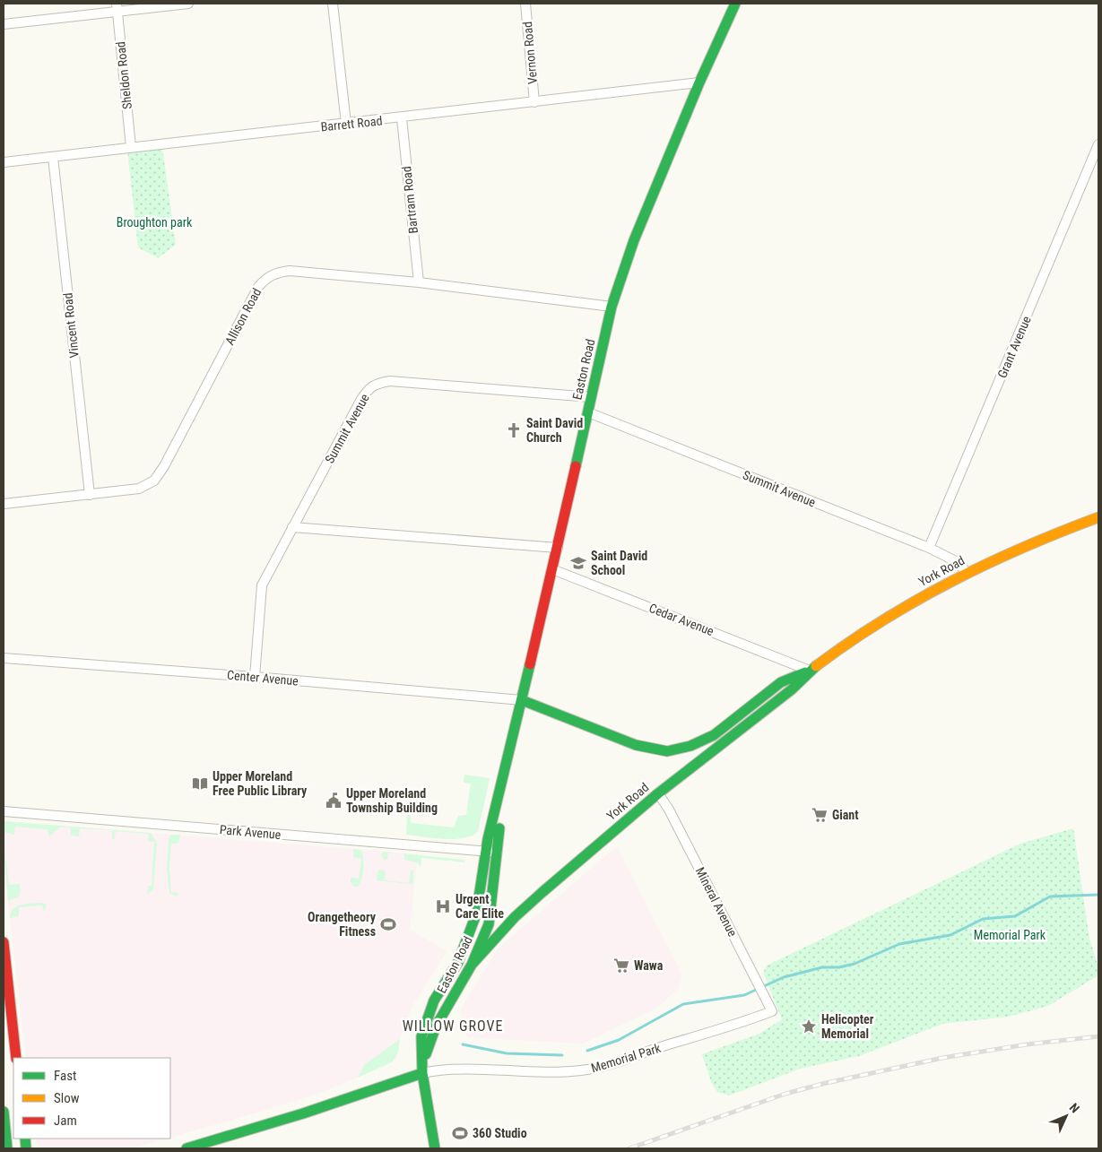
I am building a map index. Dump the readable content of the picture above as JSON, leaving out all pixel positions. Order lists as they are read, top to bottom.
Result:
{
  "streets": {
    "main road": ["Easton Road", "York Road"],
    "street": [
      "Vernon Road",
      "Sheldon Road",
      "Barrett Road",
      "Bartram Road",
      "Allison Road",
      "Vincent Road",
      "Grant Avenue",
      "Summit Avenue",
      "Cedar Avenue",
      "Center Avenue",
      "Park Avenue",
      "Mineral Avenue",
      "Memorial Park"
    ]
  },
  "crossings": [
    ["Vernon Road", "Barrett Road"],
    ["Sheldon Road", "Barrett Road"],
    ["Barrett Road", "Bartram Road"],
    ["Barrett Road", "Vincent Road"],
    ["Barrett Road", "Easton Road"],
    ["Bartram Road", "Allison Road"],
    ["Allison Road", "Vincent Road"],
    ["Allison Road", "Easton Road"],
    ["Grant Avenue", "Summit Avenue"],
    ["Easton Road", "Summit Avenue"],
    ["Easton Road", "York Road"],
    ["Easton Road", "Cedar Avenue"],
    ["Easton Road", "Center Avenue"],
    ["Easton Road", "Park Avenue"],
    ["Easton Road", "Memorial Park"],
    ["Summit Avenue", "York Road"],
    ["Summit Avenue", "Center Avenue"],
    ["York Road", "Cedar Avenue"],
    ["York Road", "Center Avenue"],
    ["York Road", "Mineral Avenue"],
    ["Mineral Avenue", "Memorial Park"]
  ],
  "districts": ["WILLOW GROVE"],
  "parks": ["Broughton park", "Memorial Park"],
  "places": {
    "church": ["Saint David Church"],
    "school or university": ["Saint David School"],
    "library": ["Upper Moreland Free Public Library"],
    "public building": ["Upper Moreland Township Building"],
    "supermarket": ["Giant", "Wawa"],
    "hospital": ["Urgent Care Elite"],
    "sports": ["Orangetheory Fitness", "360 Studio"],
    "place": ["Helicopter Memorial"]
  },
  "legend": ["Fast", "Slow", "Jam"],
  "north": "top right"
}
